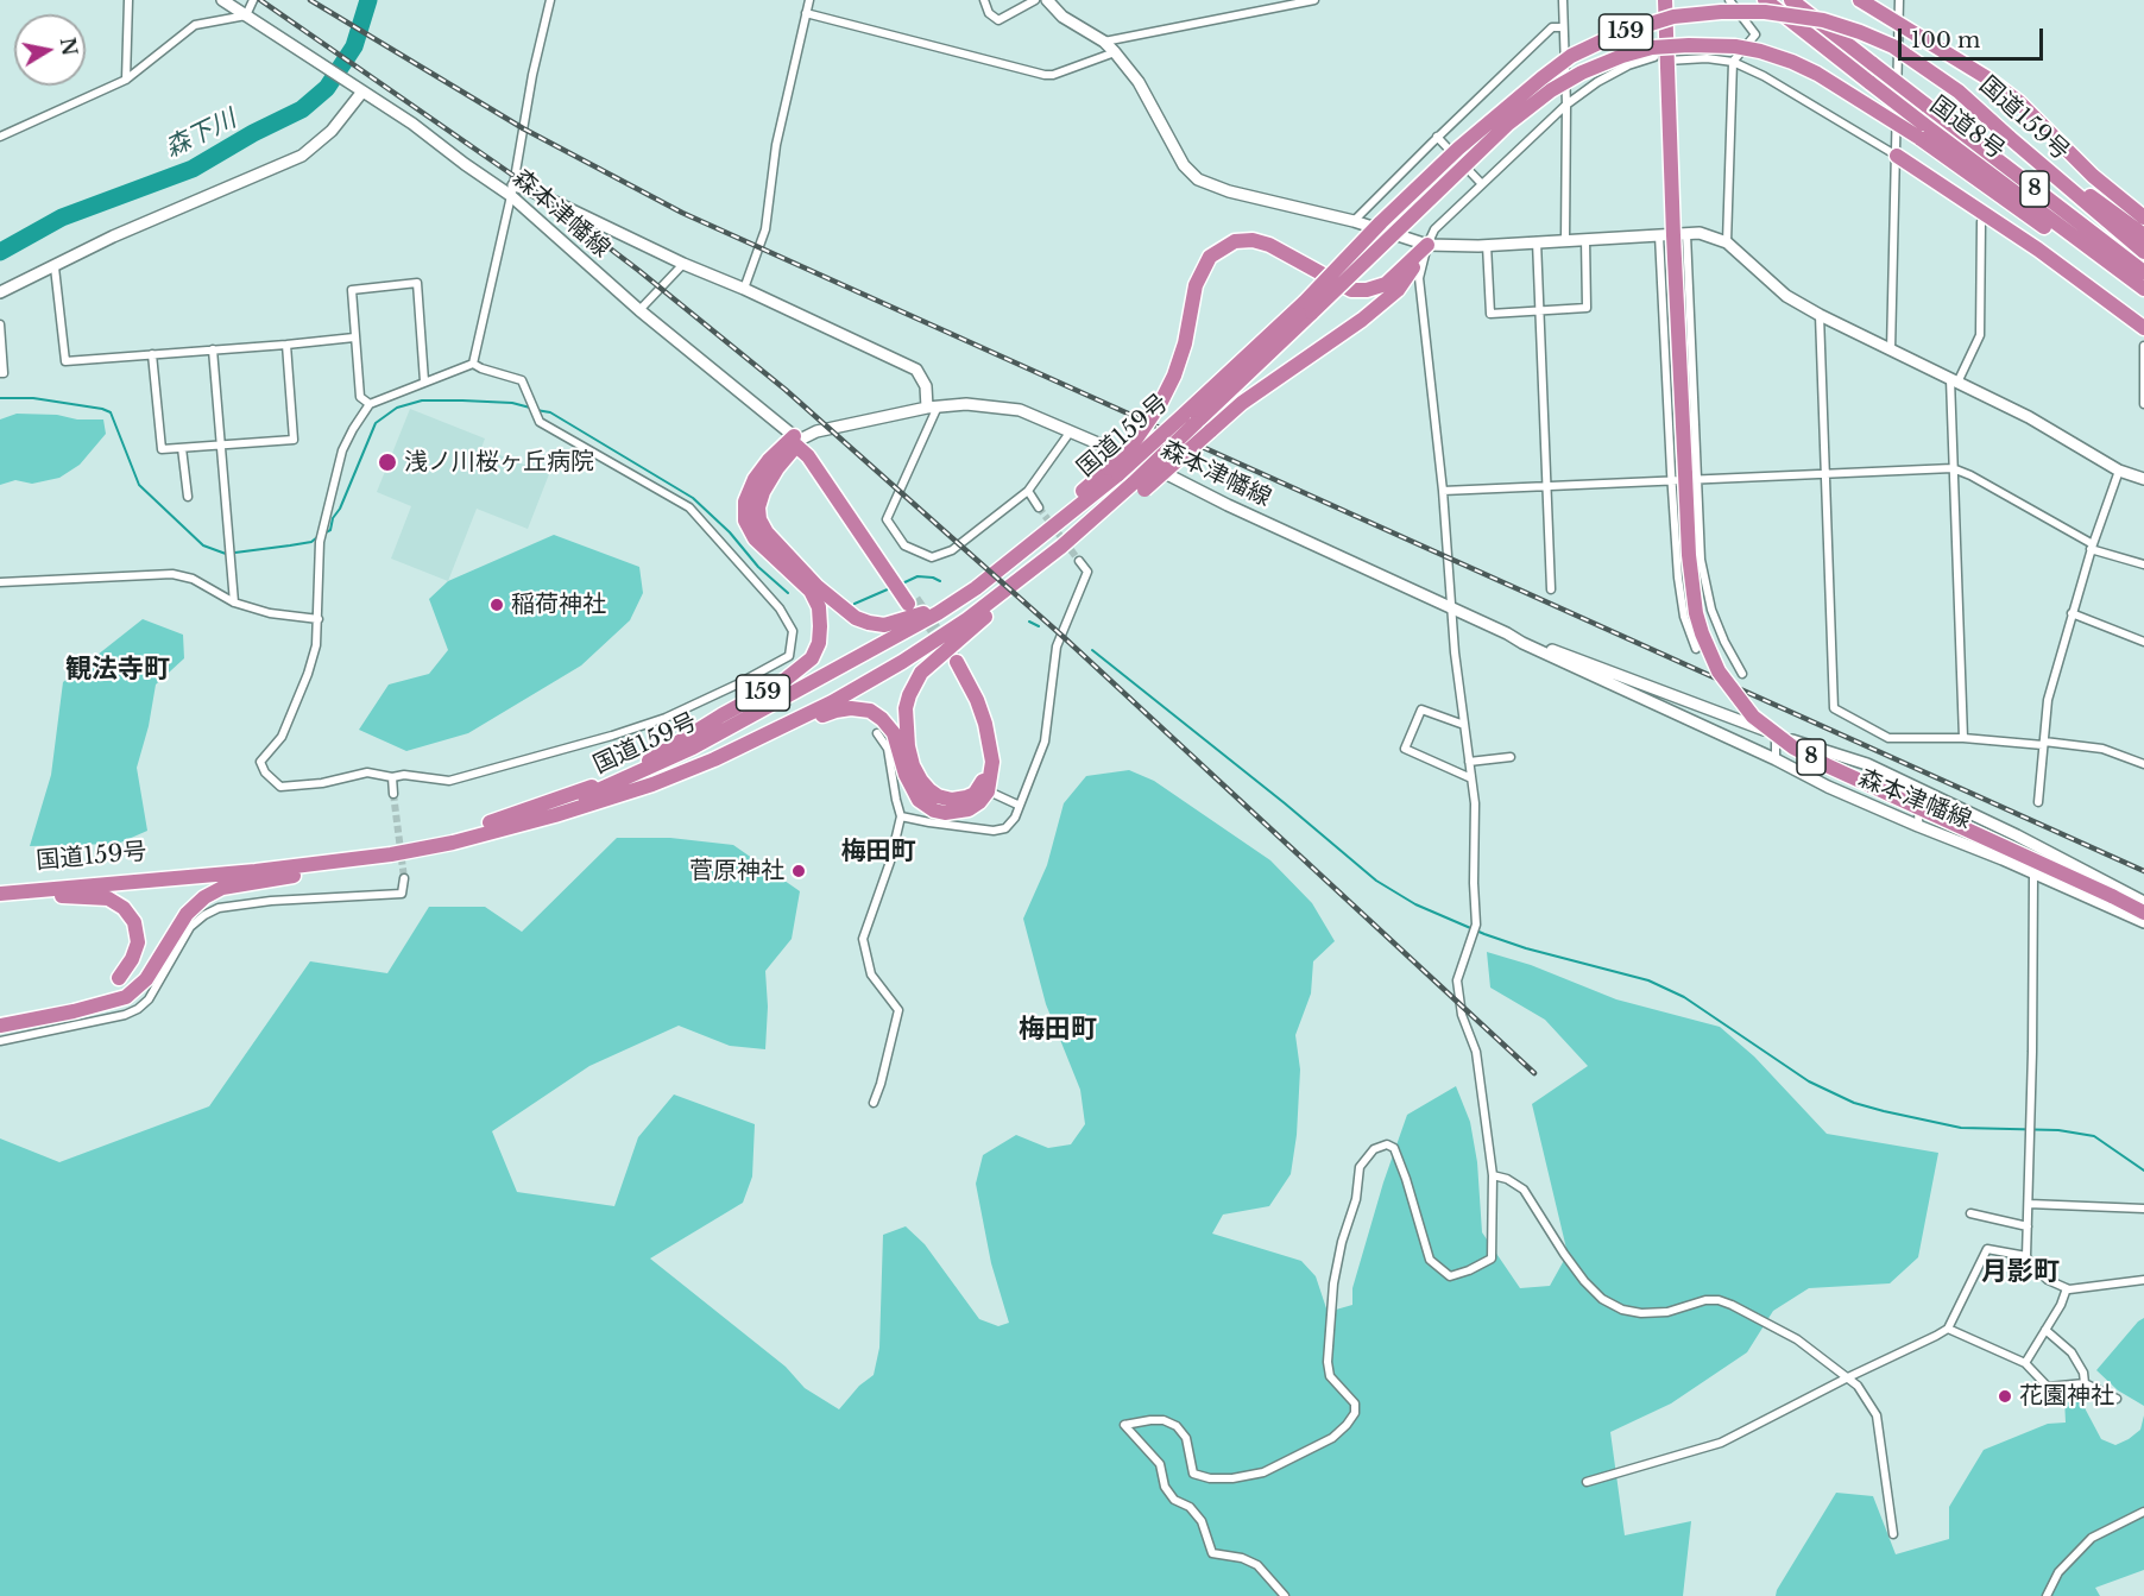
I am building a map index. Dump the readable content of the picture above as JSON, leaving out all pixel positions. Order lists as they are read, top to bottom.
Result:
{
  "streets": {
    "highway": [
      "159",
      "国道159号",
      "国道8号",
      "8"
    ],
    "main road": ["森本津幡線"]
  },
  "crossings": [
    ["159", "国道159号"],
    ["159", "森本津幡線"],
    ["国道159号", "国道8号"],
    ["国道159号", "8"]
  ],
  "districts": [
    "観法寺町",
    "梅田町",
    "梅田町",
    "月影町"
  ],
  "water": ["森下川"],
  "places": [
    "浅ノ川桜ヶ丘病院",
    "稲荷神社",
    "菅原神社",
    "花園神社"
  ],
  "scale_bar": "100 m",
  "north": "right"
}
